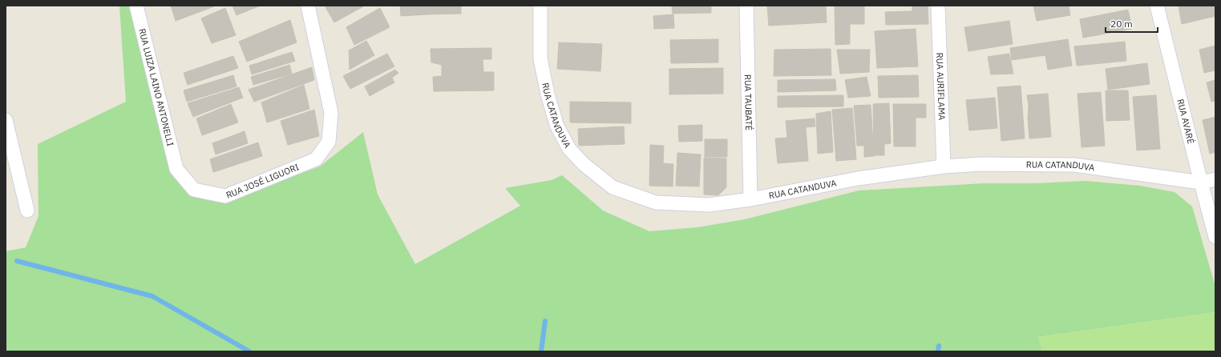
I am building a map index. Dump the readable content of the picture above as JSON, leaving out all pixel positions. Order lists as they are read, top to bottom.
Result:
{
  "streets": {
    "street": [
      "RUA AURIFLAMA",
      "RUA LUIZA LAINO ANTONELLI",
      "RUA TAUBATÉ",
      "RUA CATANDUVA",
      "RUA AVARÉ",
      "RUA JOSÉ LIGUORI"
    ]
  },
  "crossings": [
    ["RUA AURIFLAMA", "RUA CATANDUVA"],
    ["RUA LUIZA LAINO ANTONELLI", "RUA JOSÉ LIGUORI"],
    ["RUA TAUBATÉ", "RUA CATANDUVA"],
    ["RUA CATANDUVA", "RUA AVARÉ"]
  ],
  "scale_bar": "20 m"
}
